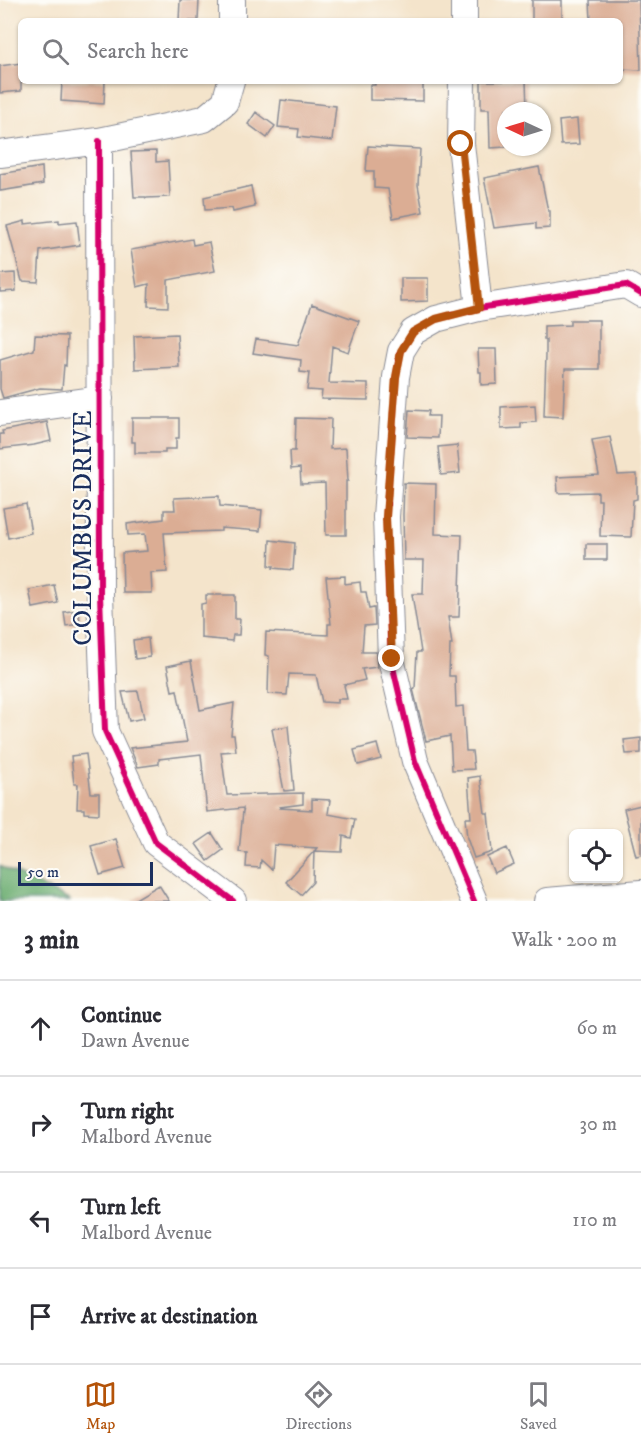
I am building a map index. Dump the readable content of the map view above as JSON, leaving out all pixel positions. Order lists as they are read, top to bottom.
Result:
{
  "streets": {
    "street": ["COLUMBUS DRIVE"]
  },
  "scale_bar": "50 m",
  "north": "left",
  "page": {
    "search": "Search here",
    "scale": "50 m",
    "heading": ["3 min", "Walk · 200 m"],
    "list": [
      ["Continue", "Dawn Avenue", "60 m"],
      ["Turn right", "Malbord Avenue", "30 m"],
      ["Turn left", "Malbord Avenue", "110 m"],
      "Arrive at destination"
    ],
    "nav": ["Map", "Directions", "Saved"]
  }
}
